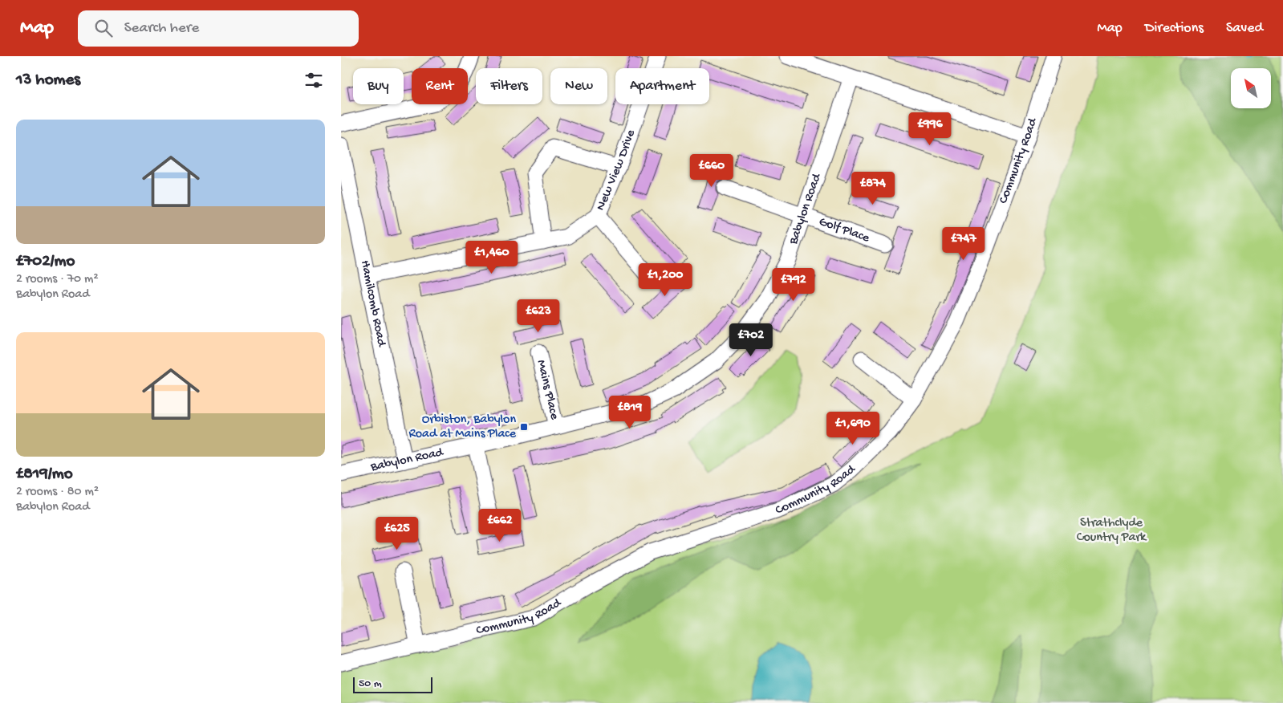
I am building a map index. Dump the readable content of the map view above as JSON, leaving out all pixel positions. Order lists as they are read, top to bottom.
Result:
{
  "streets": {
    "street": [
      "Community Road",
      "New View Drive",
      "Babylon Road",
      "Golf Place",
      "Hamilcomb Road",
      "Mains Place"
    ]
  },
  "crossings": [
    ["New View Drive", "Hamilcomb Road"],
    ["Babylon Road", "Golf Place"],
    ["Babylon Road", "Hamilcomb Road"],
    ["Babylon Road", "Mains Place"]
  ],
  "parks": ["Strathclyde Country Park"],
  "places": {
    "transit": ["Orbiston, Babylon Road at Mains Place"]
  },
  "scale_bar": "50 m",
  "north": "top left",
  "page": {
    "header": "Map",
    "search": "Search here",
    "nav": ["Map", "Directions", "Saved"],
    "heading": "13 homes",
    "chip": [
      "Buy",
      "Rent",
      "Filters",
      "New",
      "Apartment"
    ],
    "list": [
      {
        "name": "£702/mo",
        "note": "2 rooms · 70 m² · Babylon Road"
      },
      {
        "name": "£819/mo",
        "note": "2 rooms · 80 m² · Babylon Road"
      }
    ],
    "price": [
      "£996",
      "£660",
      "£874",
      "£747",
      "£1,460",
      "£1,200",
      "£792",
      "£623",
      "£702",
      "£819",
      "£1,690",
      "£662",
      "£625"
    ],
    "scale": "50 m"
  }
}
